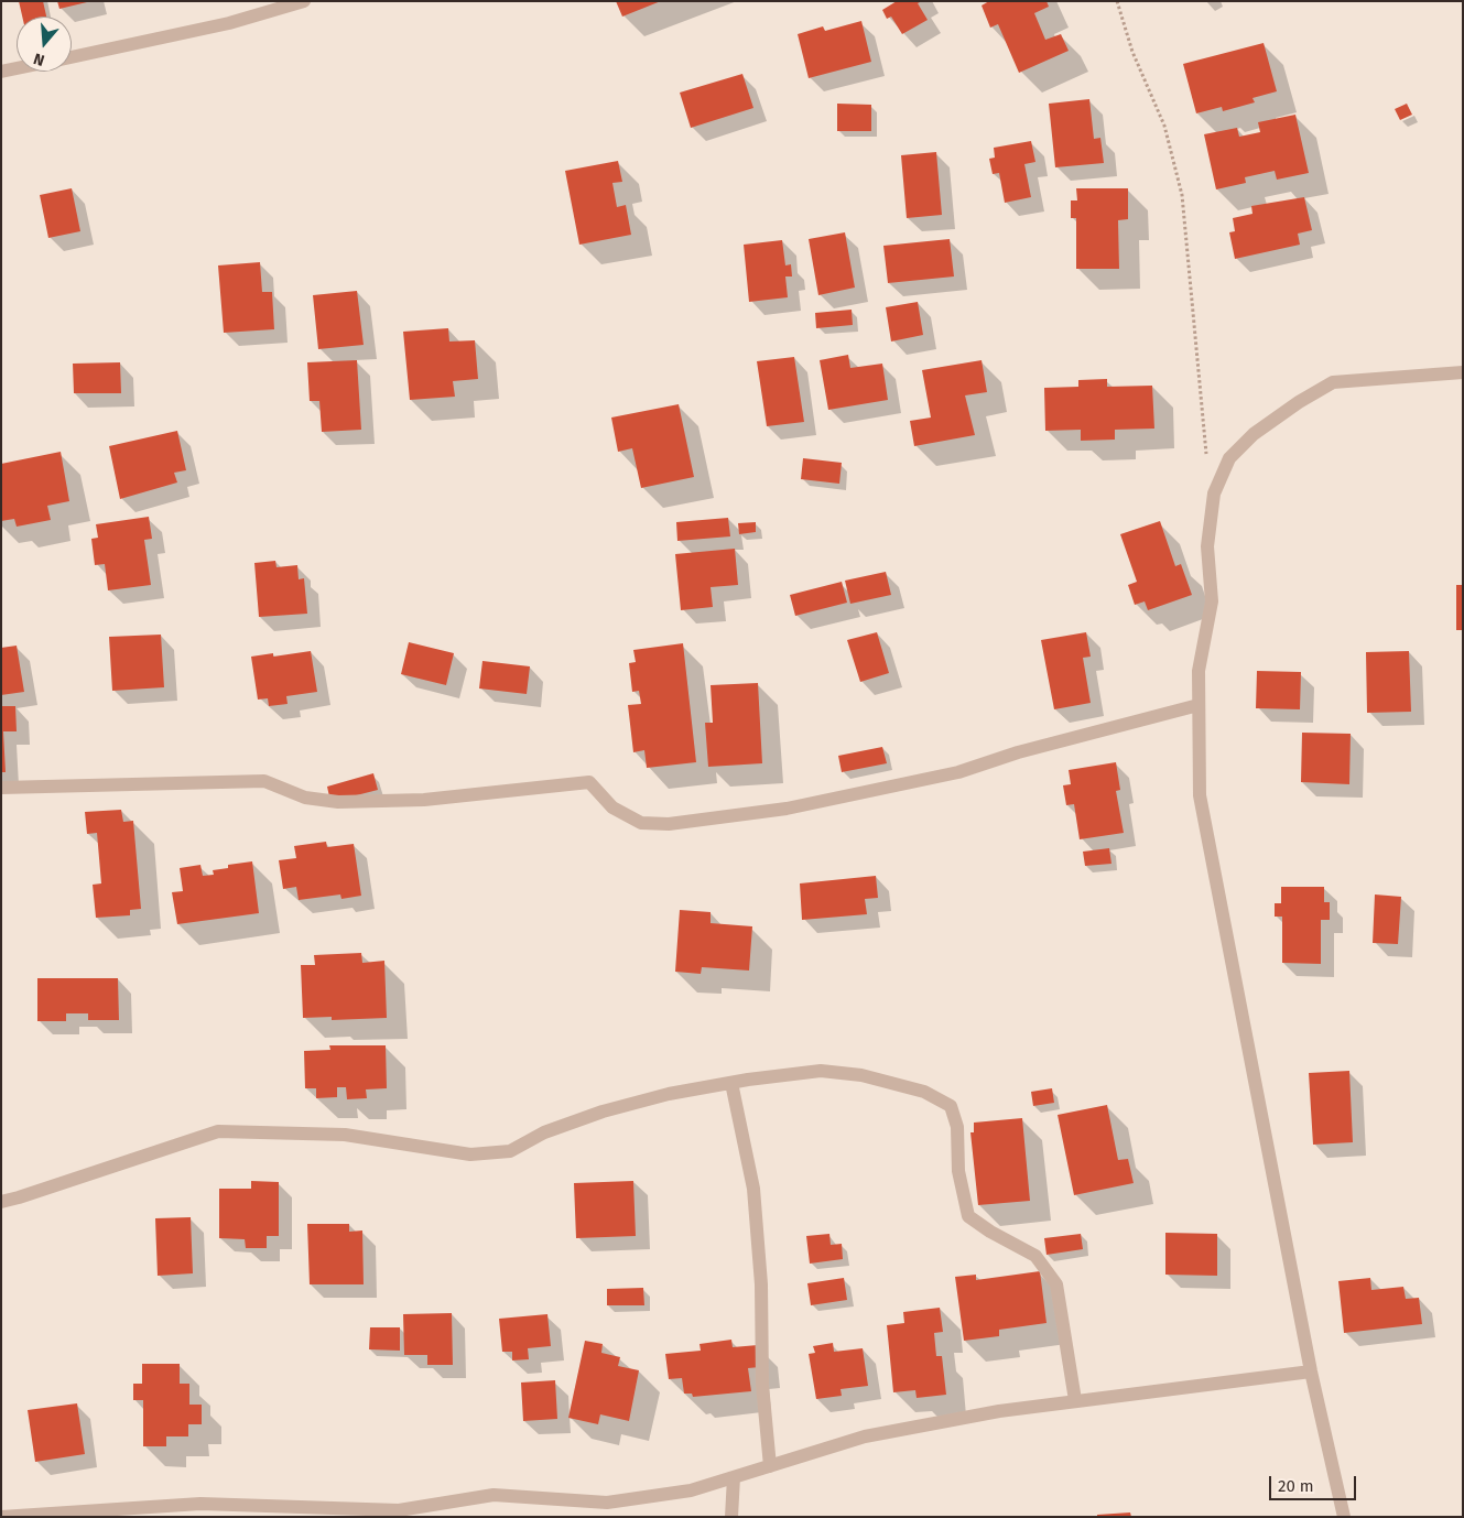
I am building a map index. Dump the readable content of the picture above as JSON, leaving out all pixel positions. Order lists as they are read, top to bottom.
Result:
{
  "scale_bar": "20 m",
  "north": "bottom"
}
